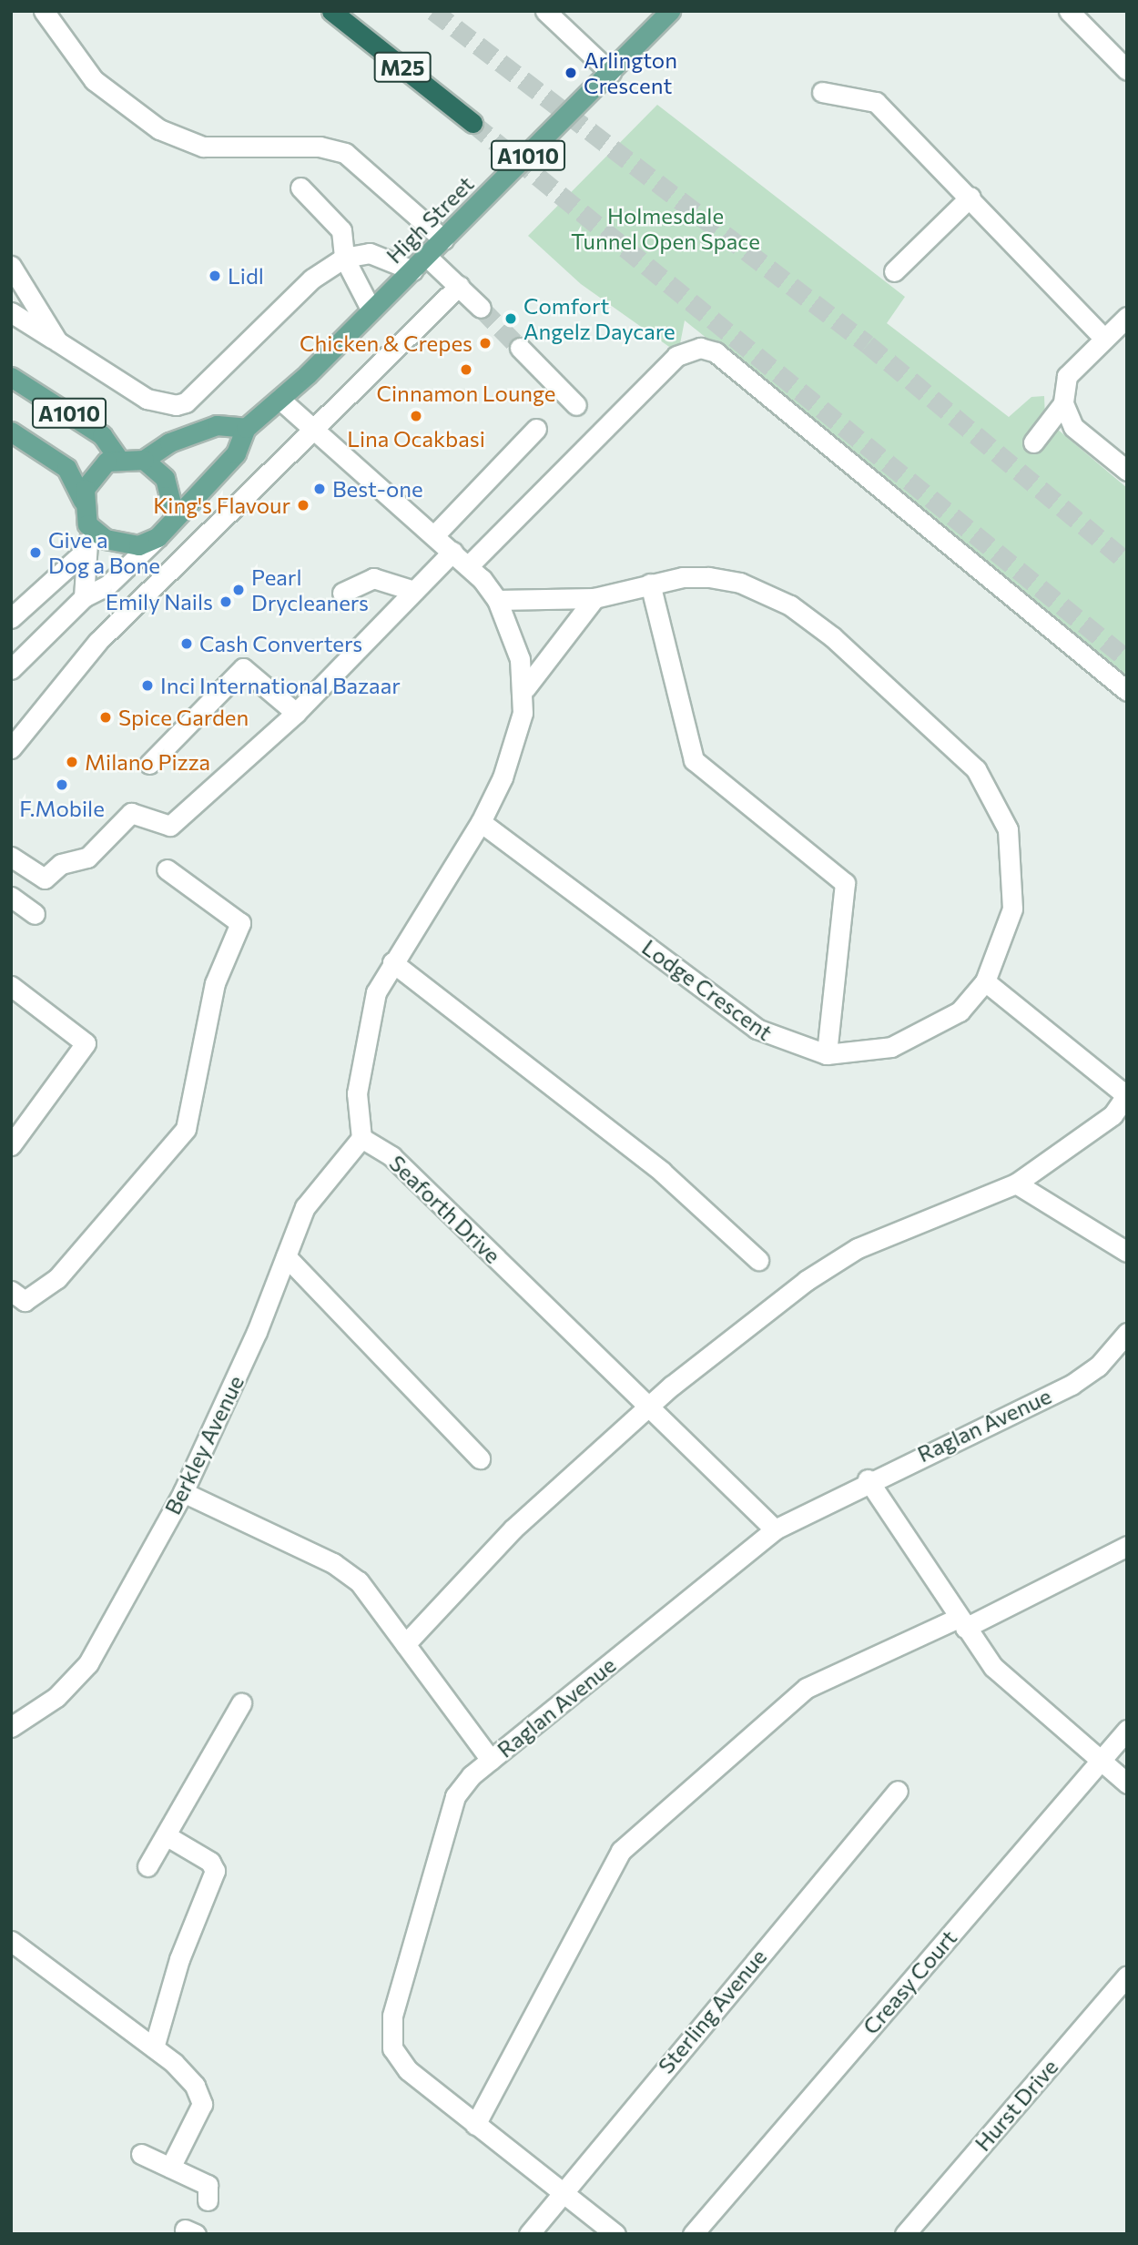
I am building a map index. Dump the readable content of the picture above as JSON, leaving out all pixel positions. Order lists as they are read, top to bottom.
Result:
{
  "streets": {
    "highway": ["M25"],
    "main road": ["A1010", "High Street"],
    "street": [
      "Lodge Crescent",
      "Seaforth Drive",
      "Raglan Avenue",
      "Berkley Avenue",
      "Creasy Court",
      "Sterling Avenue",
      "Hurst Drive"
    ]
  },
  "crossings": [
    ["A1010", "High Street"],
    ["Seaforth Drive", "Raglan Avenue"],
    ["Seaforth Drive", "Berkley Avenue"],
    ["Raglan Avenue", "Sterling Avenue"]
  ],
  "parks": ["Holmesdale Tunnel Open Space"],
  "places": [
    "Arlington Crescent",
    "Lidl",
    "Comfort Angelz Daycare",
    "Chicken & Crepes",
    "Cinnamon Lounge",
    "Lina Ocakbasi",
    "Best-one",
    "King's Flavour",
    "Give a Dog a Bone",
    "Pearl Drycleaners",
    "Emily Nails",
    "Cash Converters",
    "Inci International Bazaar",
    "Spice Garden",
    "Milano Pizza",
    "F.Mobile"
  ]
}
